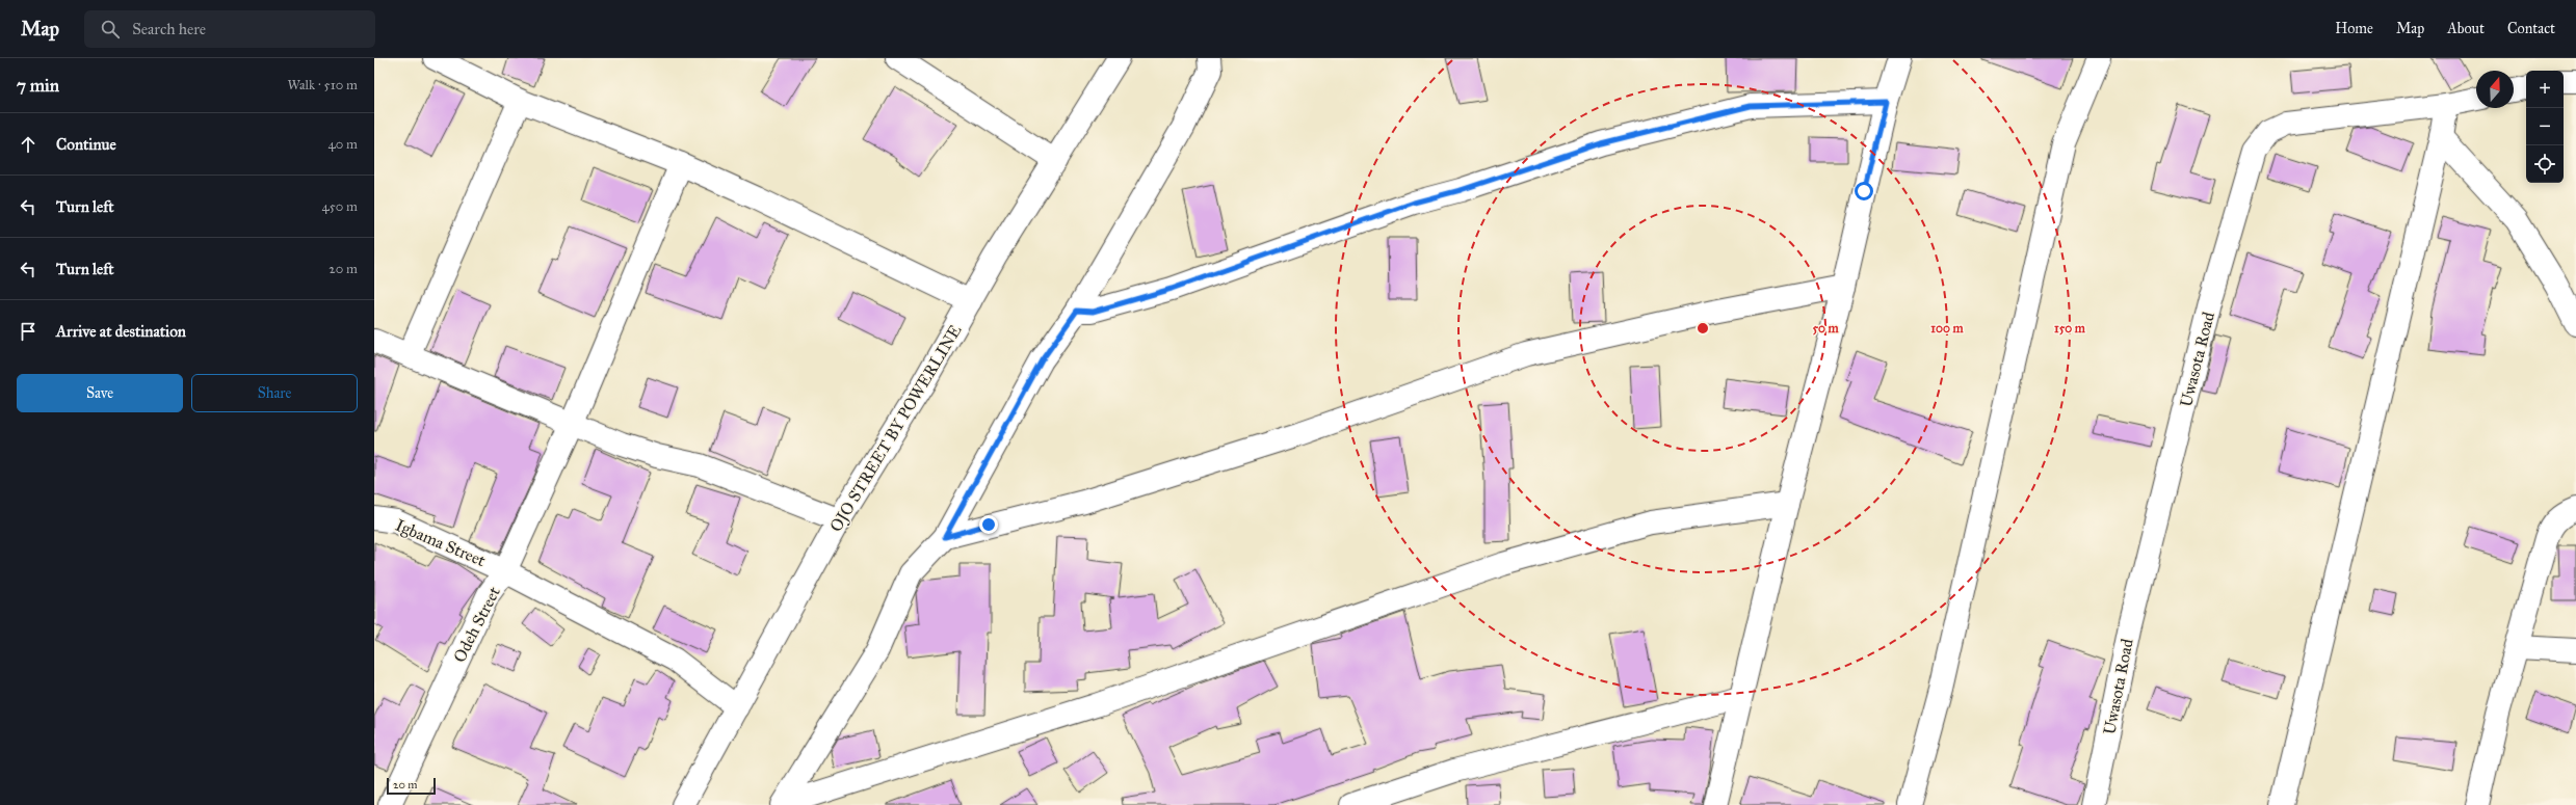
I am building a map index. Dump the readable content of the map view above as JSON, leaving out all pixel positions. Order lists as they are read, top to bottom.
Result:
{
  "streets": {
    "street": [
      "Uwasota Road",
      "OJO STREET BY POWERLINE",
      "Igbama Street",
      "Odeh Street"
    ]
  },
  "crossings": [
    ["OJO STREET BY POWERLINE", "Igbama Street"],
    ["Igbama Street", "Odeh Street"]
  ],
  "scale_bar": "20 m",
  "north": "top",
  "page": {
    "header": "Map",
    "search": "Search here",
    "nav": [
      "Home",
      "Map",
      "About",
      "Contact"
    ],
    "heading": ["7 min", "Walk · 510 m"],
    "map_buttons": ["+", "−"],
    "list": [
      ["Continue", "40 m"],
      ["Turn left", "450 m"],
      ["Turn left", "20 m"],
      "Arrive at destination"
    ],
    "buttons": ["Save", "Share"],
    "scale": "20 m"
  },
  "rings": ["50 m", "100 m", "150 m"]
}
